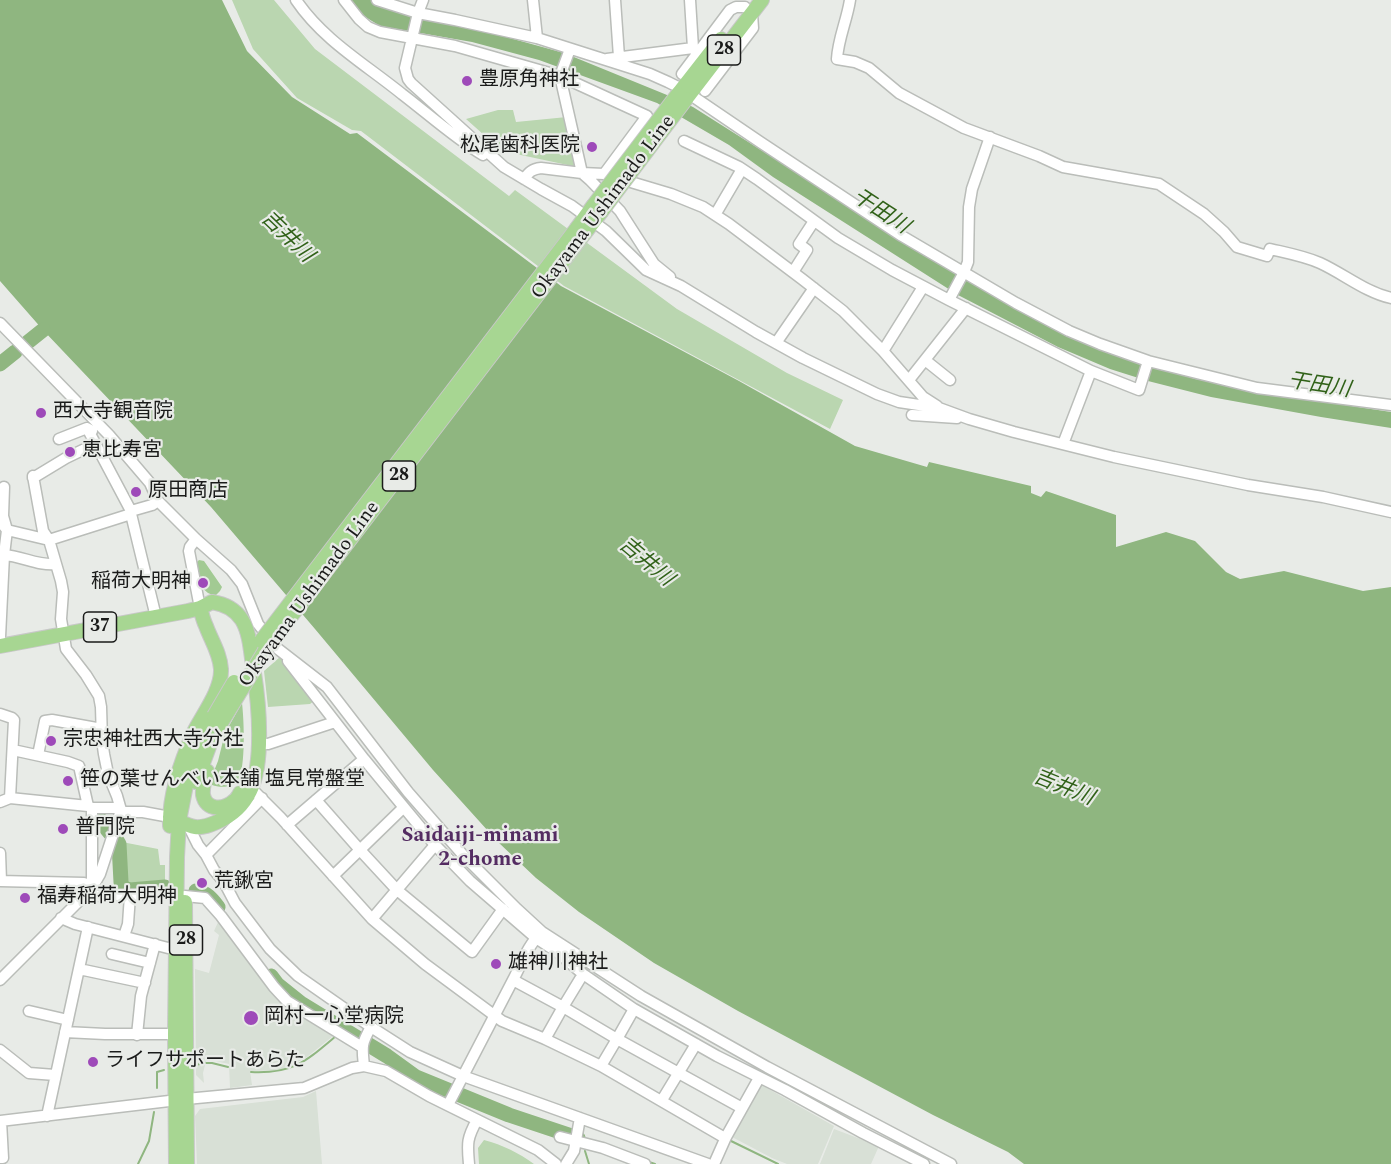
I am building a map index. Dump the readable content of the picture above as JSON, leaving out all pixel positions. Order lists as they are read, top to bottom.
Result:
{
  "streets": {
    "main road": ["28", "Okayama Ushimado Line", "37"]
  },
  "crossings": [
    ["Okayama Ushimado Line", "37"]
  ],
  "districts": ["Saidaiji-minami 2-chome"],
  "water": ["干田川", "吉井川"],
  "places": [
    "豊原角神社",
    "松尾歯科医院",
    "西大寺観音院",
    "恵比寿宮",
    "原田商店",
    "稲荷大明神",
    "宗忠神社西大寺分社",
    "笹の葉せんべい本舗 塩見常盤堂",
    "普門院",
    "荒鍬宮",
    "福寿稲荷大明神",
    "雄神川神社",
    "岡村一心堂病院",
    "ライフサポートあらた"
  ]
}
